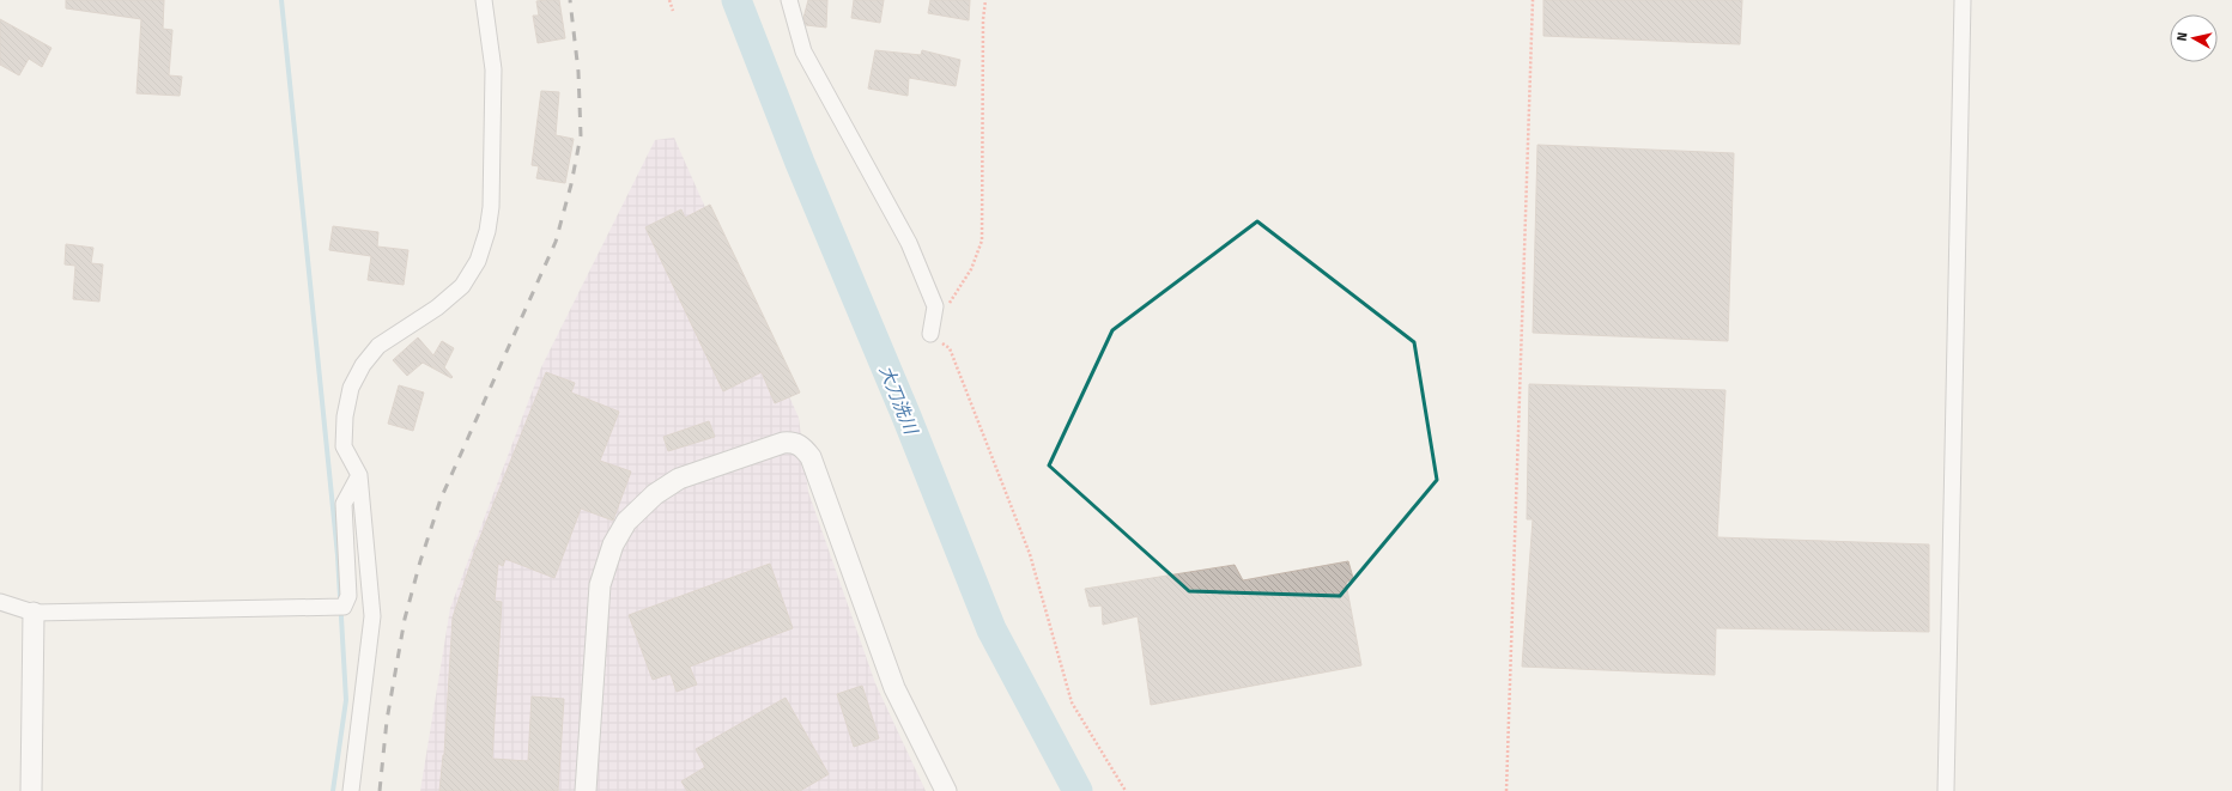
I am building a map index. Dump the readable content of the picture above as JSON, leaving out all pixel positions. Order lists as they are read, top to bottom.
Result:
{
  "water": ["大刀洗川"],
  "north": "left"
}
